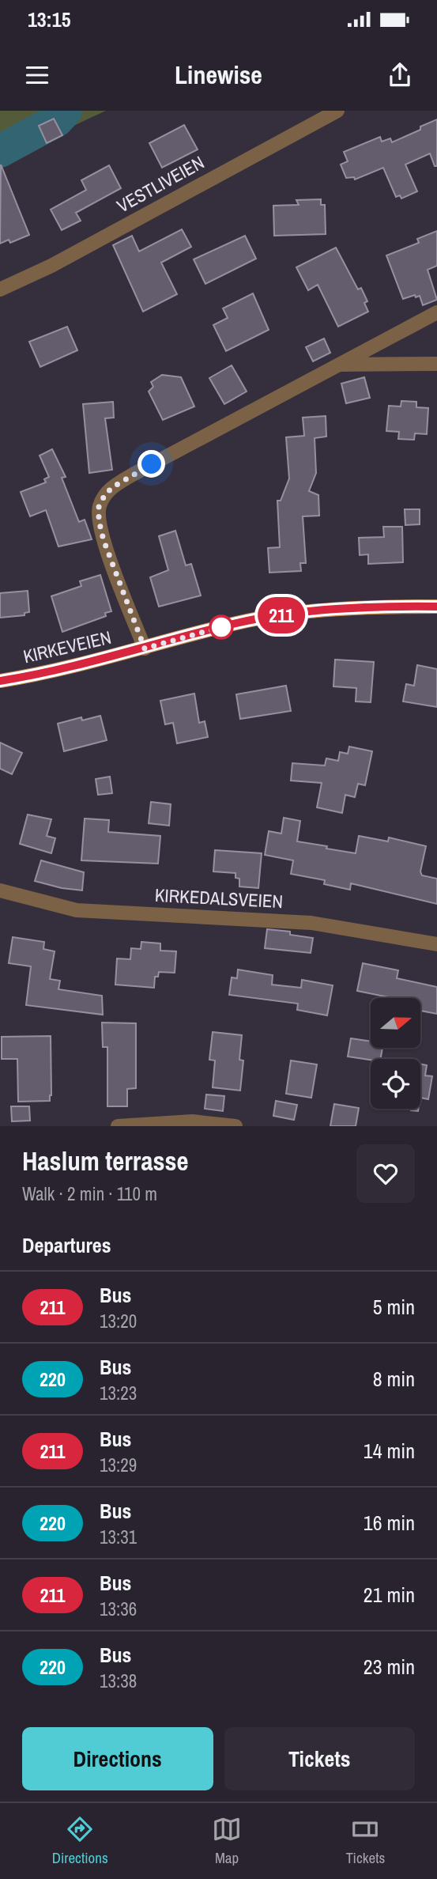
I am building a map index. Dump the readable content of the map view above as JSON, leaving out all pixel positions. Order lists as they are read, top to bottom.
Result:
{
  "streets": {
    "main road": ["KIRKEVEIEN"],
    "street": ["VESTLIVEIEN", "KIRKEDALSVEIEN"]
  },
  "lines": ["bus line 211"],
  "north": "right",
  "page": {
    "status": "13:15",
    "header": "Linewise",
    "on_map": "211",
    "heading": [
      ["Haslum terrasse", "Walk · 2 min · 110 m"],
      "Departures"
    ],
    "list": [
      {
        "mark": "211",
        "name": "Bus",
        "note": "13:20",
        "value": "5 min"
      },
      {
        "mark": "220",
        "name": "Bus",
        "note": "13:23",
        "value": "8 min"
      },
      {
        "mark": "211",
        "name": "Bus",
        "note": "13:29",
        "value": "14 min"
      },
      {
        "mark": "220",
        "name": "Bus",
        "note": "13:31",
        "value": "16 min"
      },
      {
        "mark": "211",
        "name": "Bus",
        "note": "13:36",
        "value": "21 min"
      },
      {
        "mark": "220",
        "name": "Bus",
        "note": "13:38",
        "value": "23 min"
      }
    ],
    "buttons": ["Directions", "Tickets"],
    "tabs": ["Directions", "Map", "Tickets"]
  }
}
